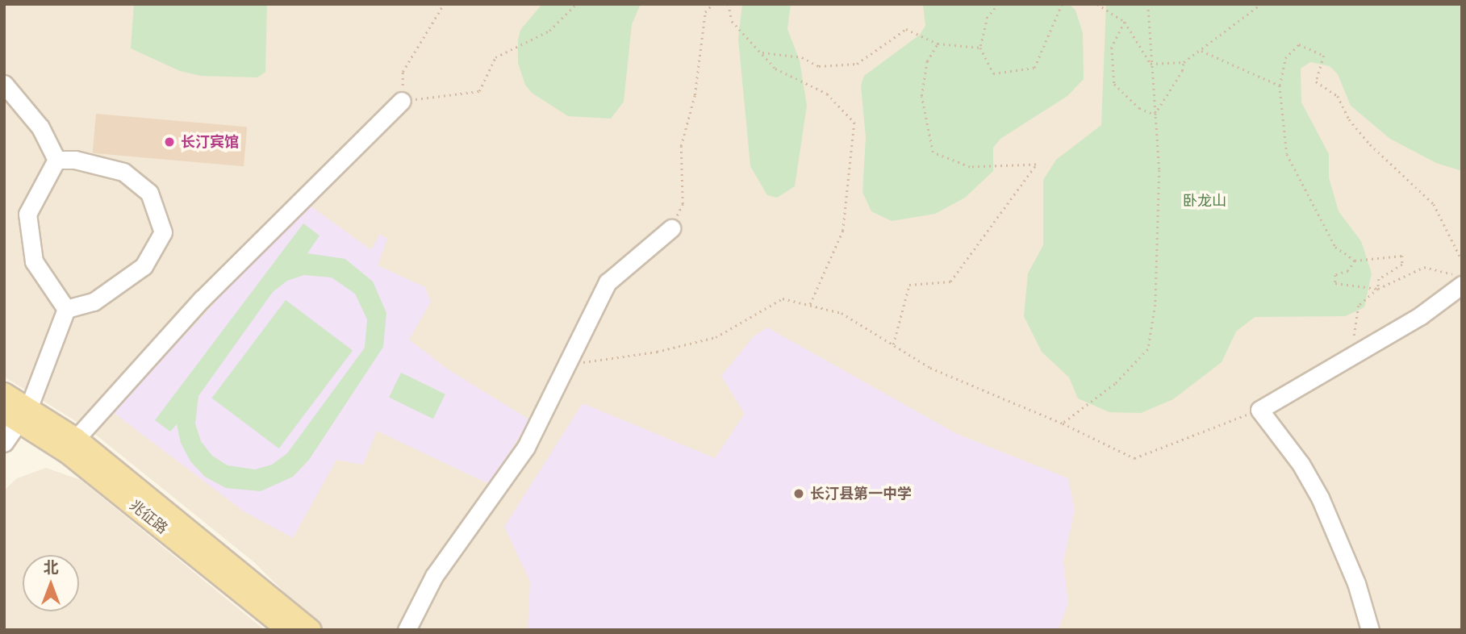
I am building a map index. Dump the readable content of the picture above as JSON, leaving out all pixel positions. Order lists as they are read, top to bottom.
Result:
{
  "streets": {
    "main road": ["兆征路"]
  },
  "parks": ["卧龙山"],
  "places": ["长汀宾馆", "长汀县第一中学"],
  "north": "top"
}
